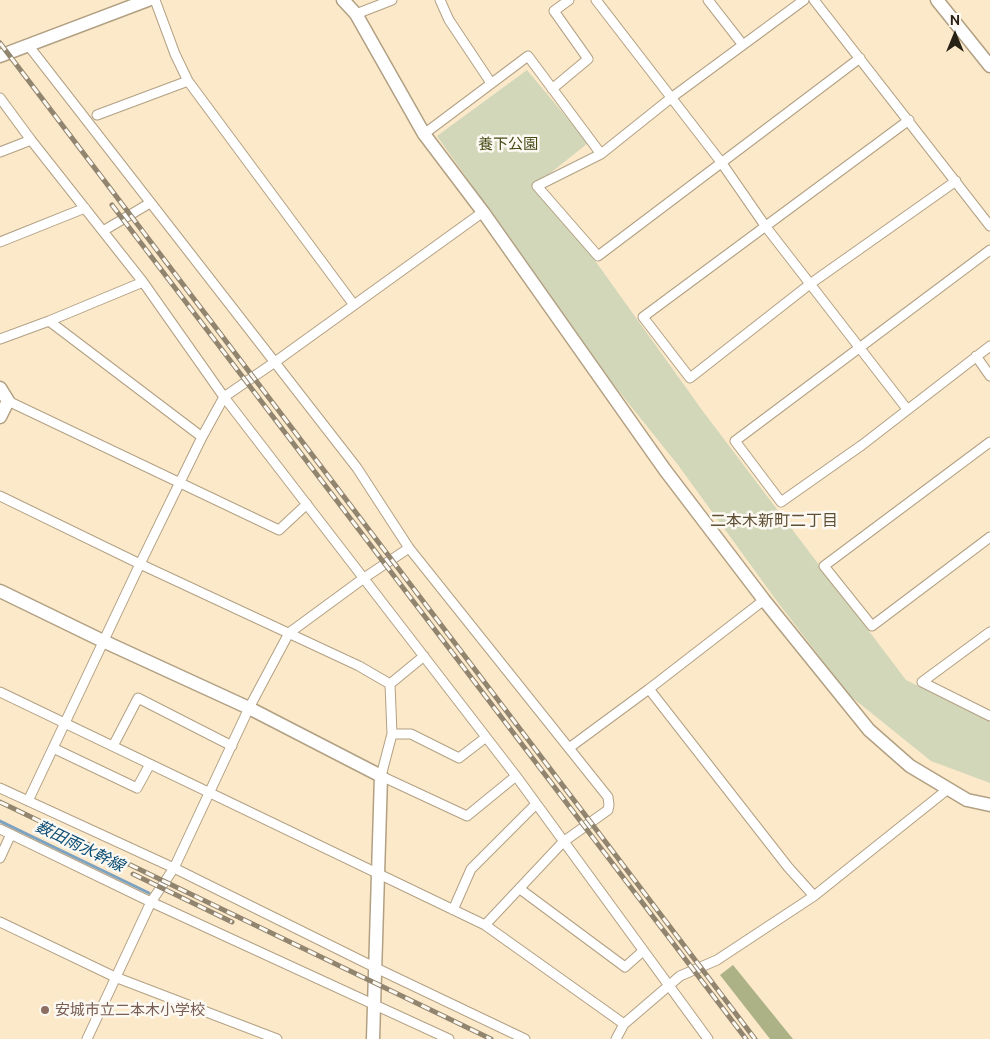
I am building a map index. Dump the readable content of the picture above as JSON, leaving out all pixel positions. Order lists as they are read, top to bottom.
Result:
{
  "districts": ["二本木新町二丁目"],
  "water": ["薮田雨水幹線"],
  "parks": ["養下公園"],
  "places": ["安城市立二本木小学校"],
  "north": "top"
}
